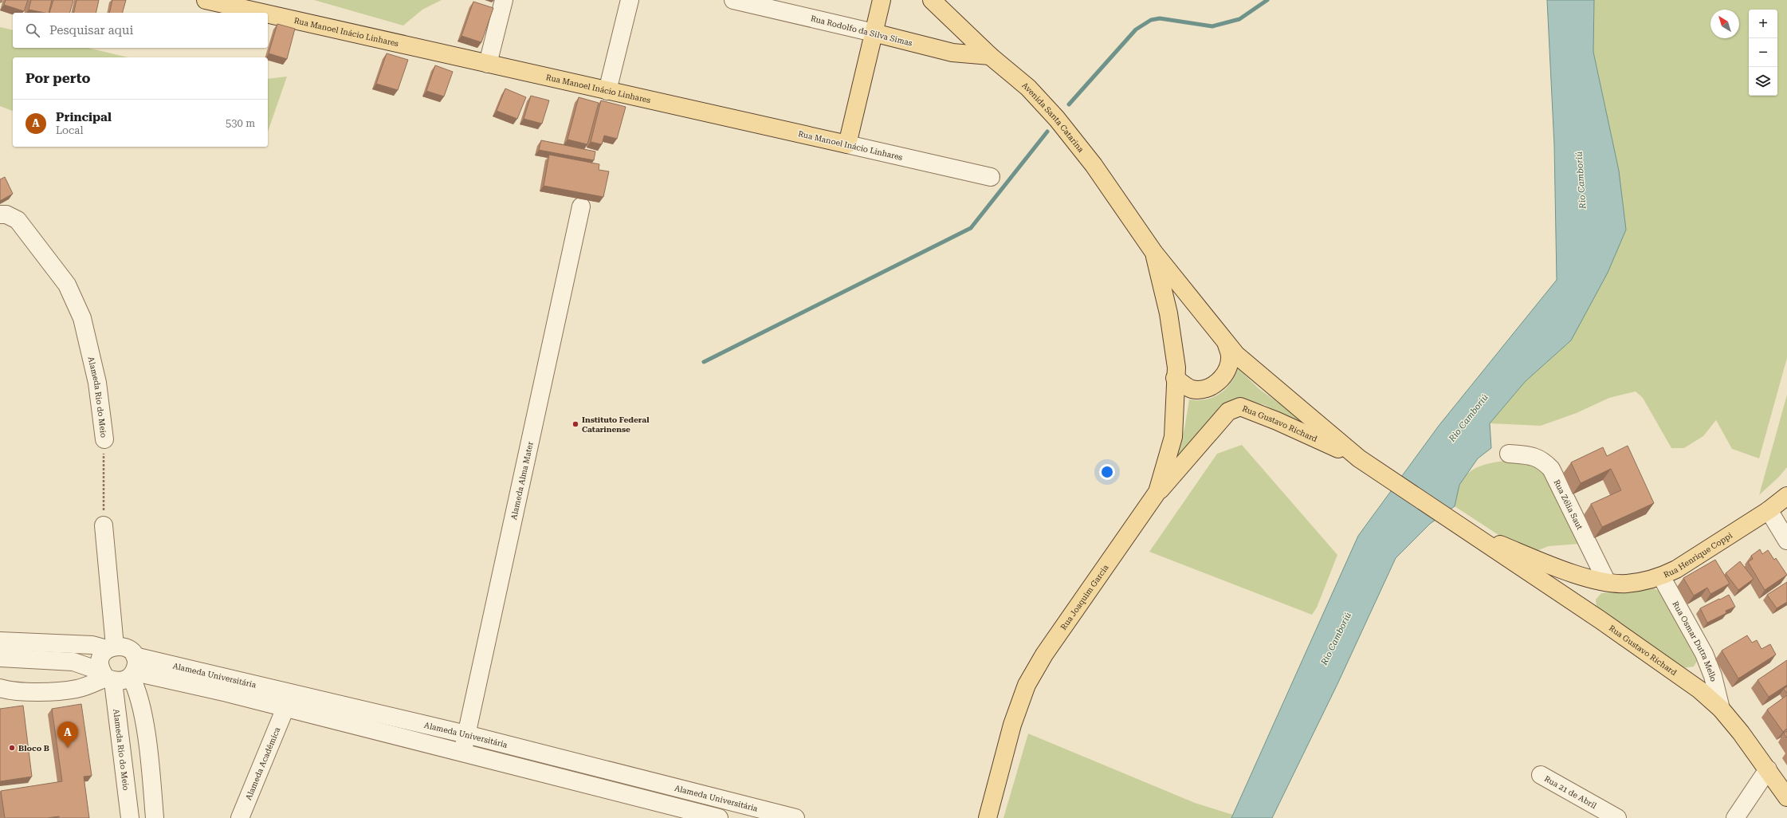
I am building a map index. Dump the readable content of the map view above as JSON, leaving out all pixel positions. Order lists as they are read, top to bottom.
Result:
{
  "streets": {
    "main road": [
      "Rua Rodolfo da Silva Simas",
      "Rua Manoel Inácio Linhares",
      "Avenida Santa Catarina",
      "Rua Gustavo Richard",
      "Rua Henrique Coppi",
      "Rua Joaquim Garcia"
    ],
    "street": [
      "Alameda Rio do Meio",
      "Alameda Alma Mater",
      "Rua Zélia Saut",
      "Rua Osmar Dutra Mello",
      "Alameda Universitária",
      "Alameda Acadêmica",
      "Rua 21 de Abril"
    ]
  },
  "crossings": [
    ["Rua Rodolfo da Silva Simas", "Avenida Santa Catarina"],
    ["Avenida Santa Catarina", "Rua Gustavo Richard"],
    ["Avenida Santa Catarina", "Rua Joaquim Garcia"],
    ["Alameda Rio do Meio", "Alameda Universitária"],
    ["Rua Gustavo Richard", "Rua Zélia Saut"],
    ["Rua Gustavo Richard", "Rua Henrique Coppi"],
    ["Rua Gustavo Richard", "Rua Joaquim Garcia"],
    ["Rua Gustavo Richard", "Rua Osmar Dutra Mello"],
    ["Alameda Alma Mater", "Alameda Universitária"],
    ["Rua Zélia Saut", "Rua Henrique Coppi"],
    ["Rua Henrique Coppi", "Rua Osmar Dutra Mello"],
    ["Alameda Universitária", "Alameda Acadêmica"]
  ],
  "water": ["Rio Camboriú"],
  "places": ["Instituto Federal Catarinense", "Bloco B"],
  "north": "top left",
  "page": {
    "map_buttons": ["+", "−"],
    "search": "Pesquisar aqui",
    "heading": "Por perto",
    "list": [
      {
        "mark": "A",
        "name": "Principal",
        "note": "Local",
        "value": "530 m"
      }
    ],
    "pins": "A"
  }
}
